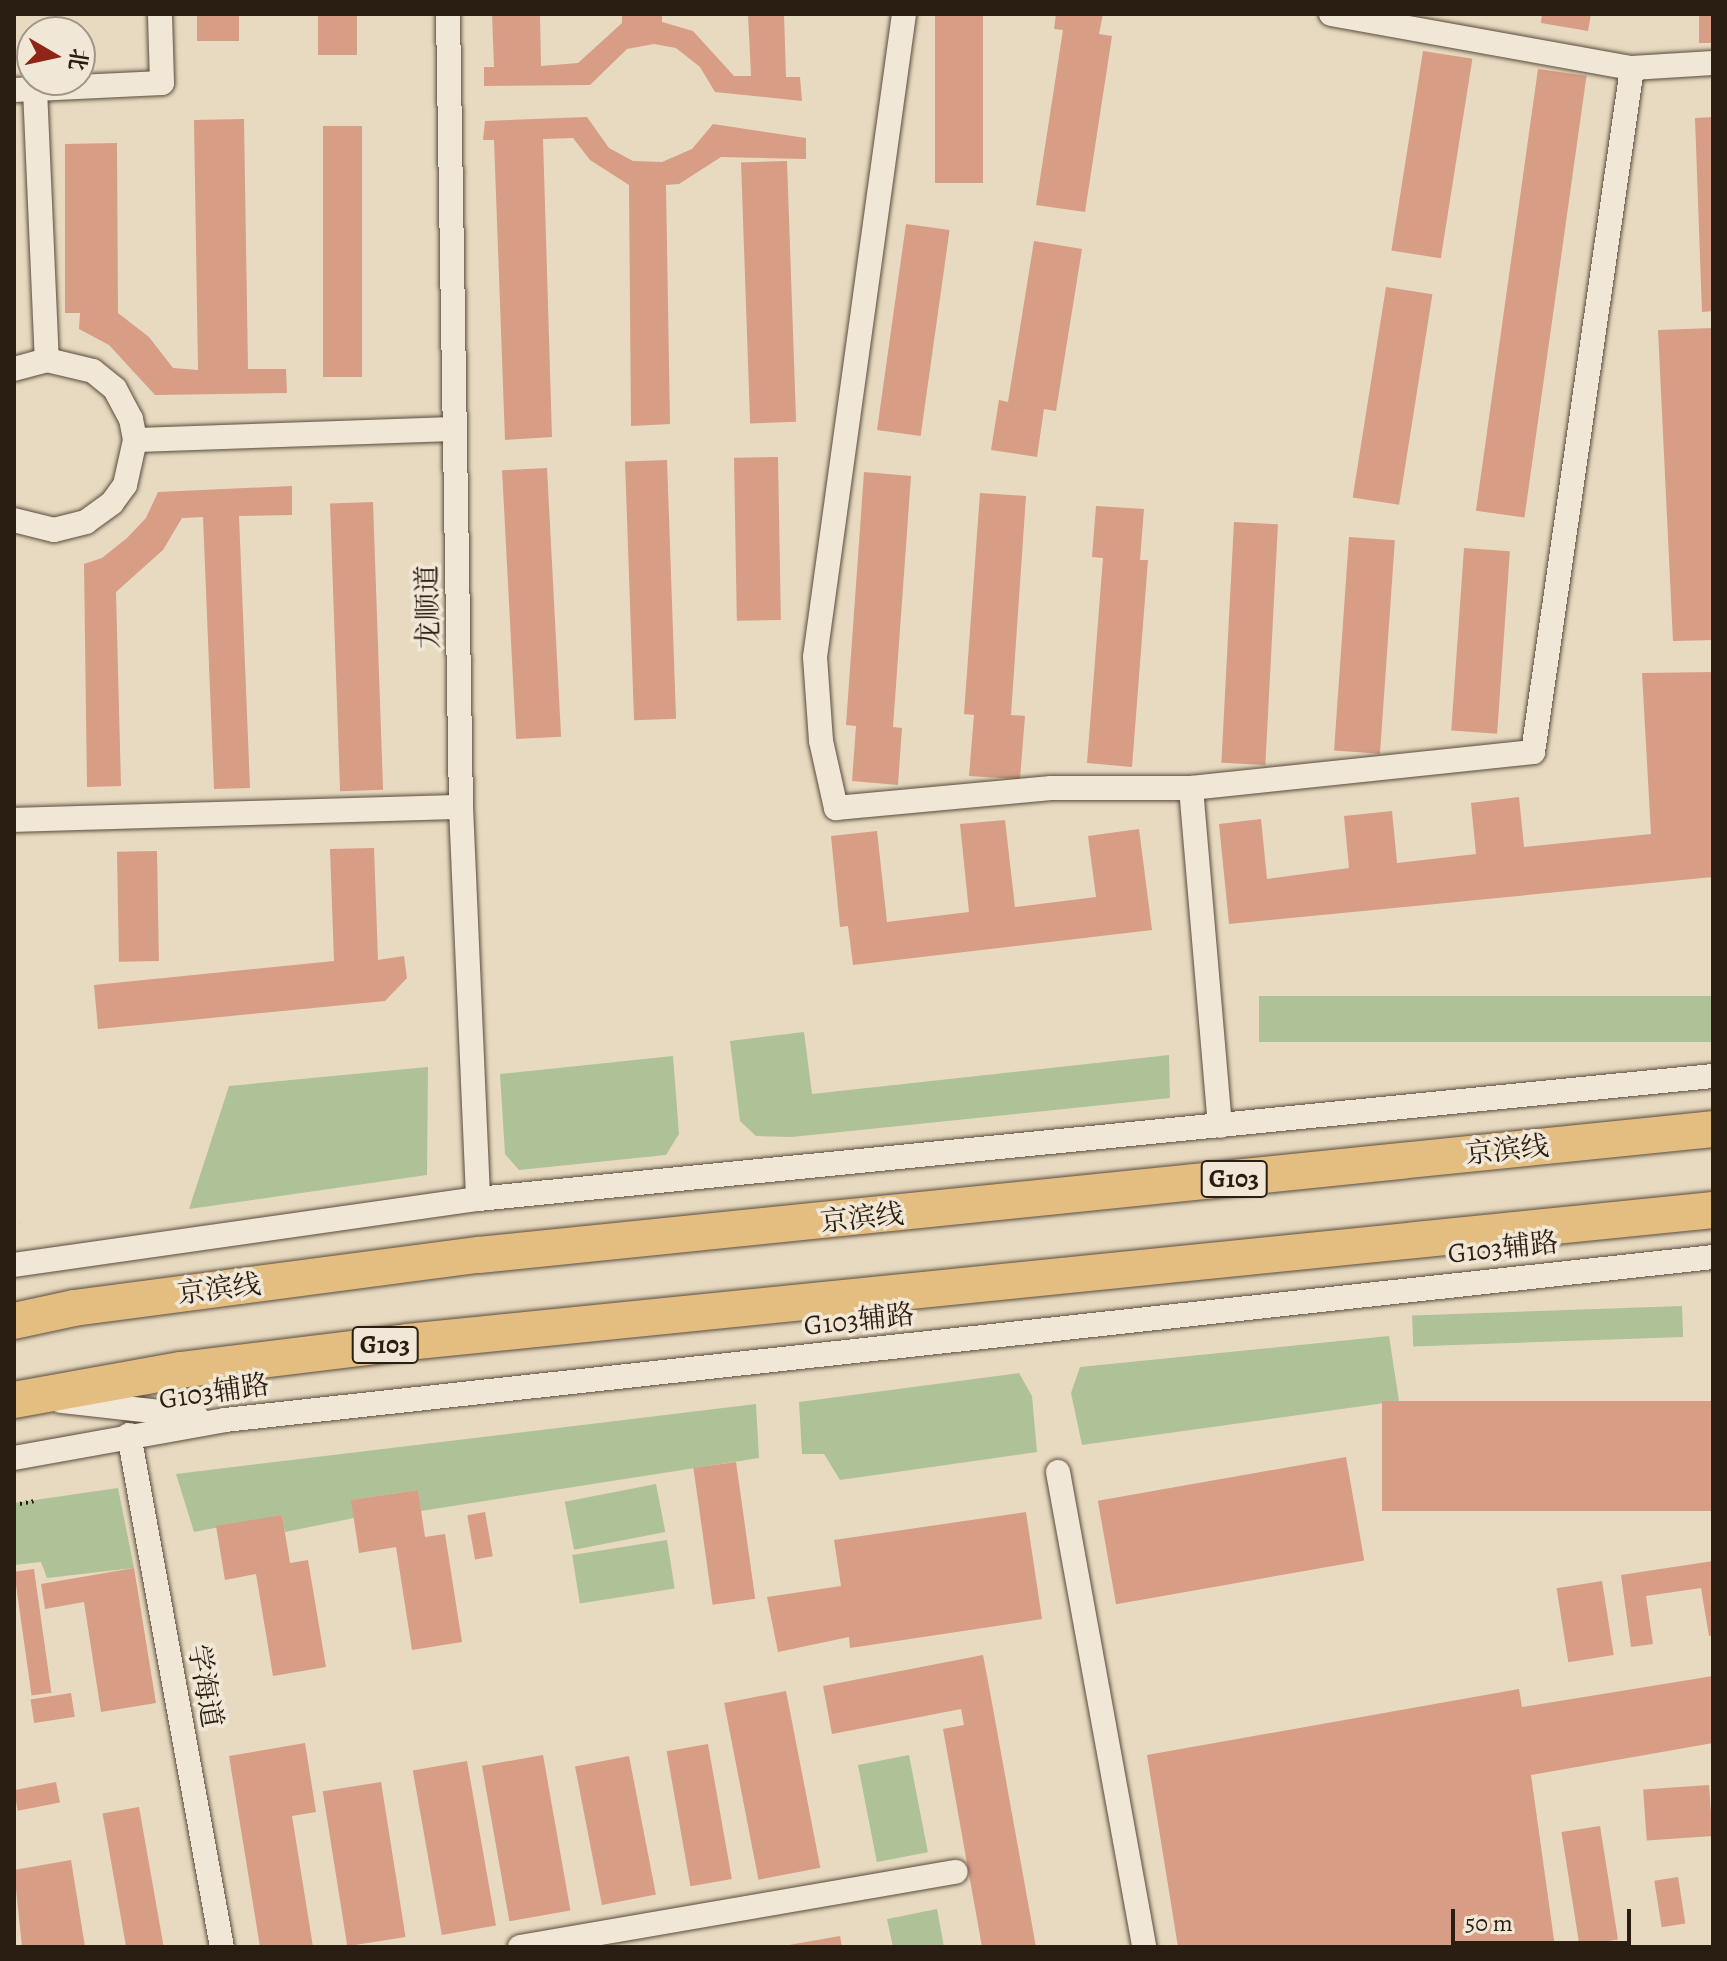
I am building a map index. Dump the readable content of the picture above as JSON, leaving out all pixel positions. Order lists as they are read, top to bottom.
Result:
{
  "streets": {
    "highway": ["京滨线", "G103"],
    "street": ["龙顺道", "G103辅路", "学海道"]
  },
  "crossings": [
    ["G103辅路", "学海道"]
  ],
  "scale_bar": "50 m",
  "north": "right"
}
